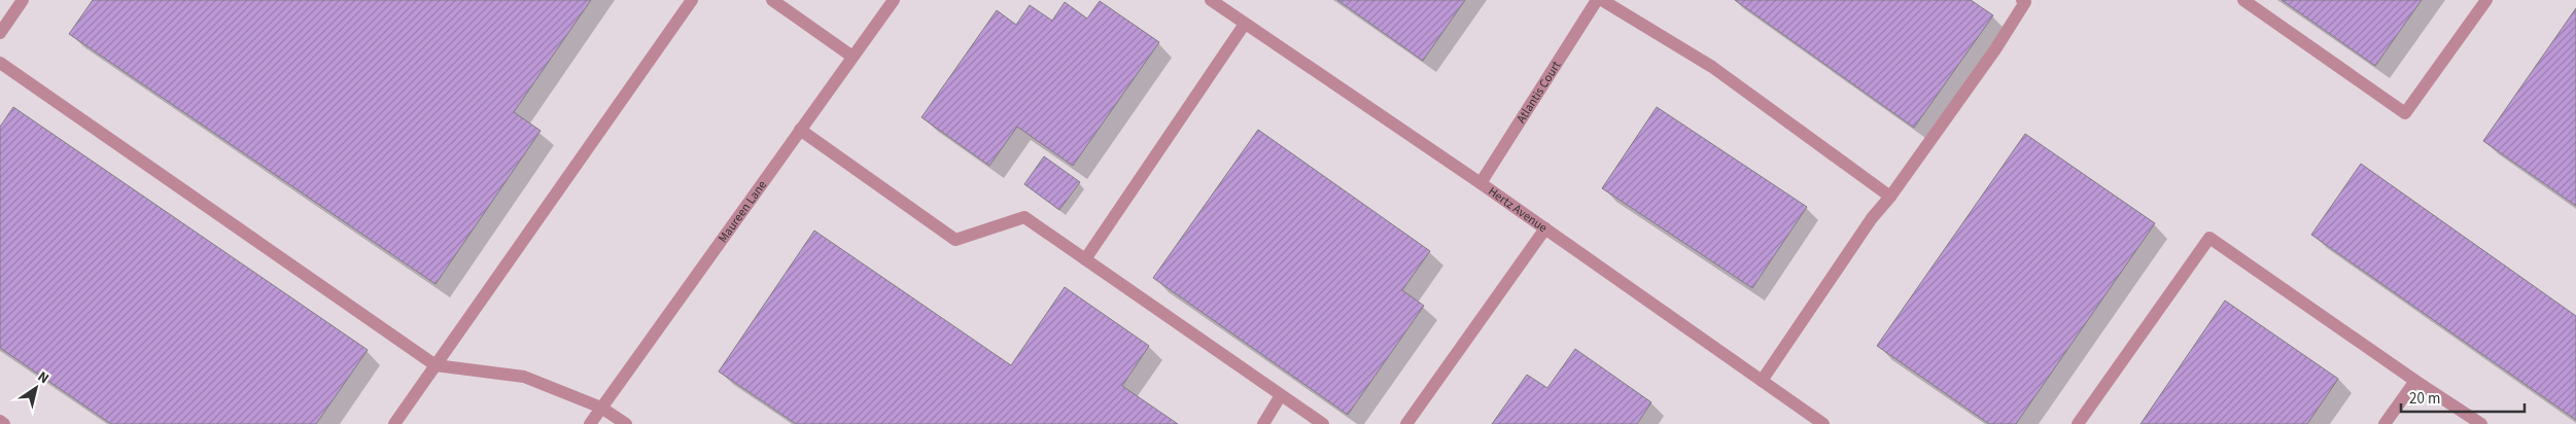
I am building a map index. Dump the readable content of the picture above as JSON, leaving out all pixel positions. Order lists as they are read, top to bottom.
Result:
{
  "streets": {
    "street": ["Atlantis Court", "Hertz Avenue", "Maureen Lane"]
  },
  "crossings": [
    ["Atlantis Court", "Hertz Avenue"]
  ],
  "scale_bar": "20 m",
  "north": "top right"
}
